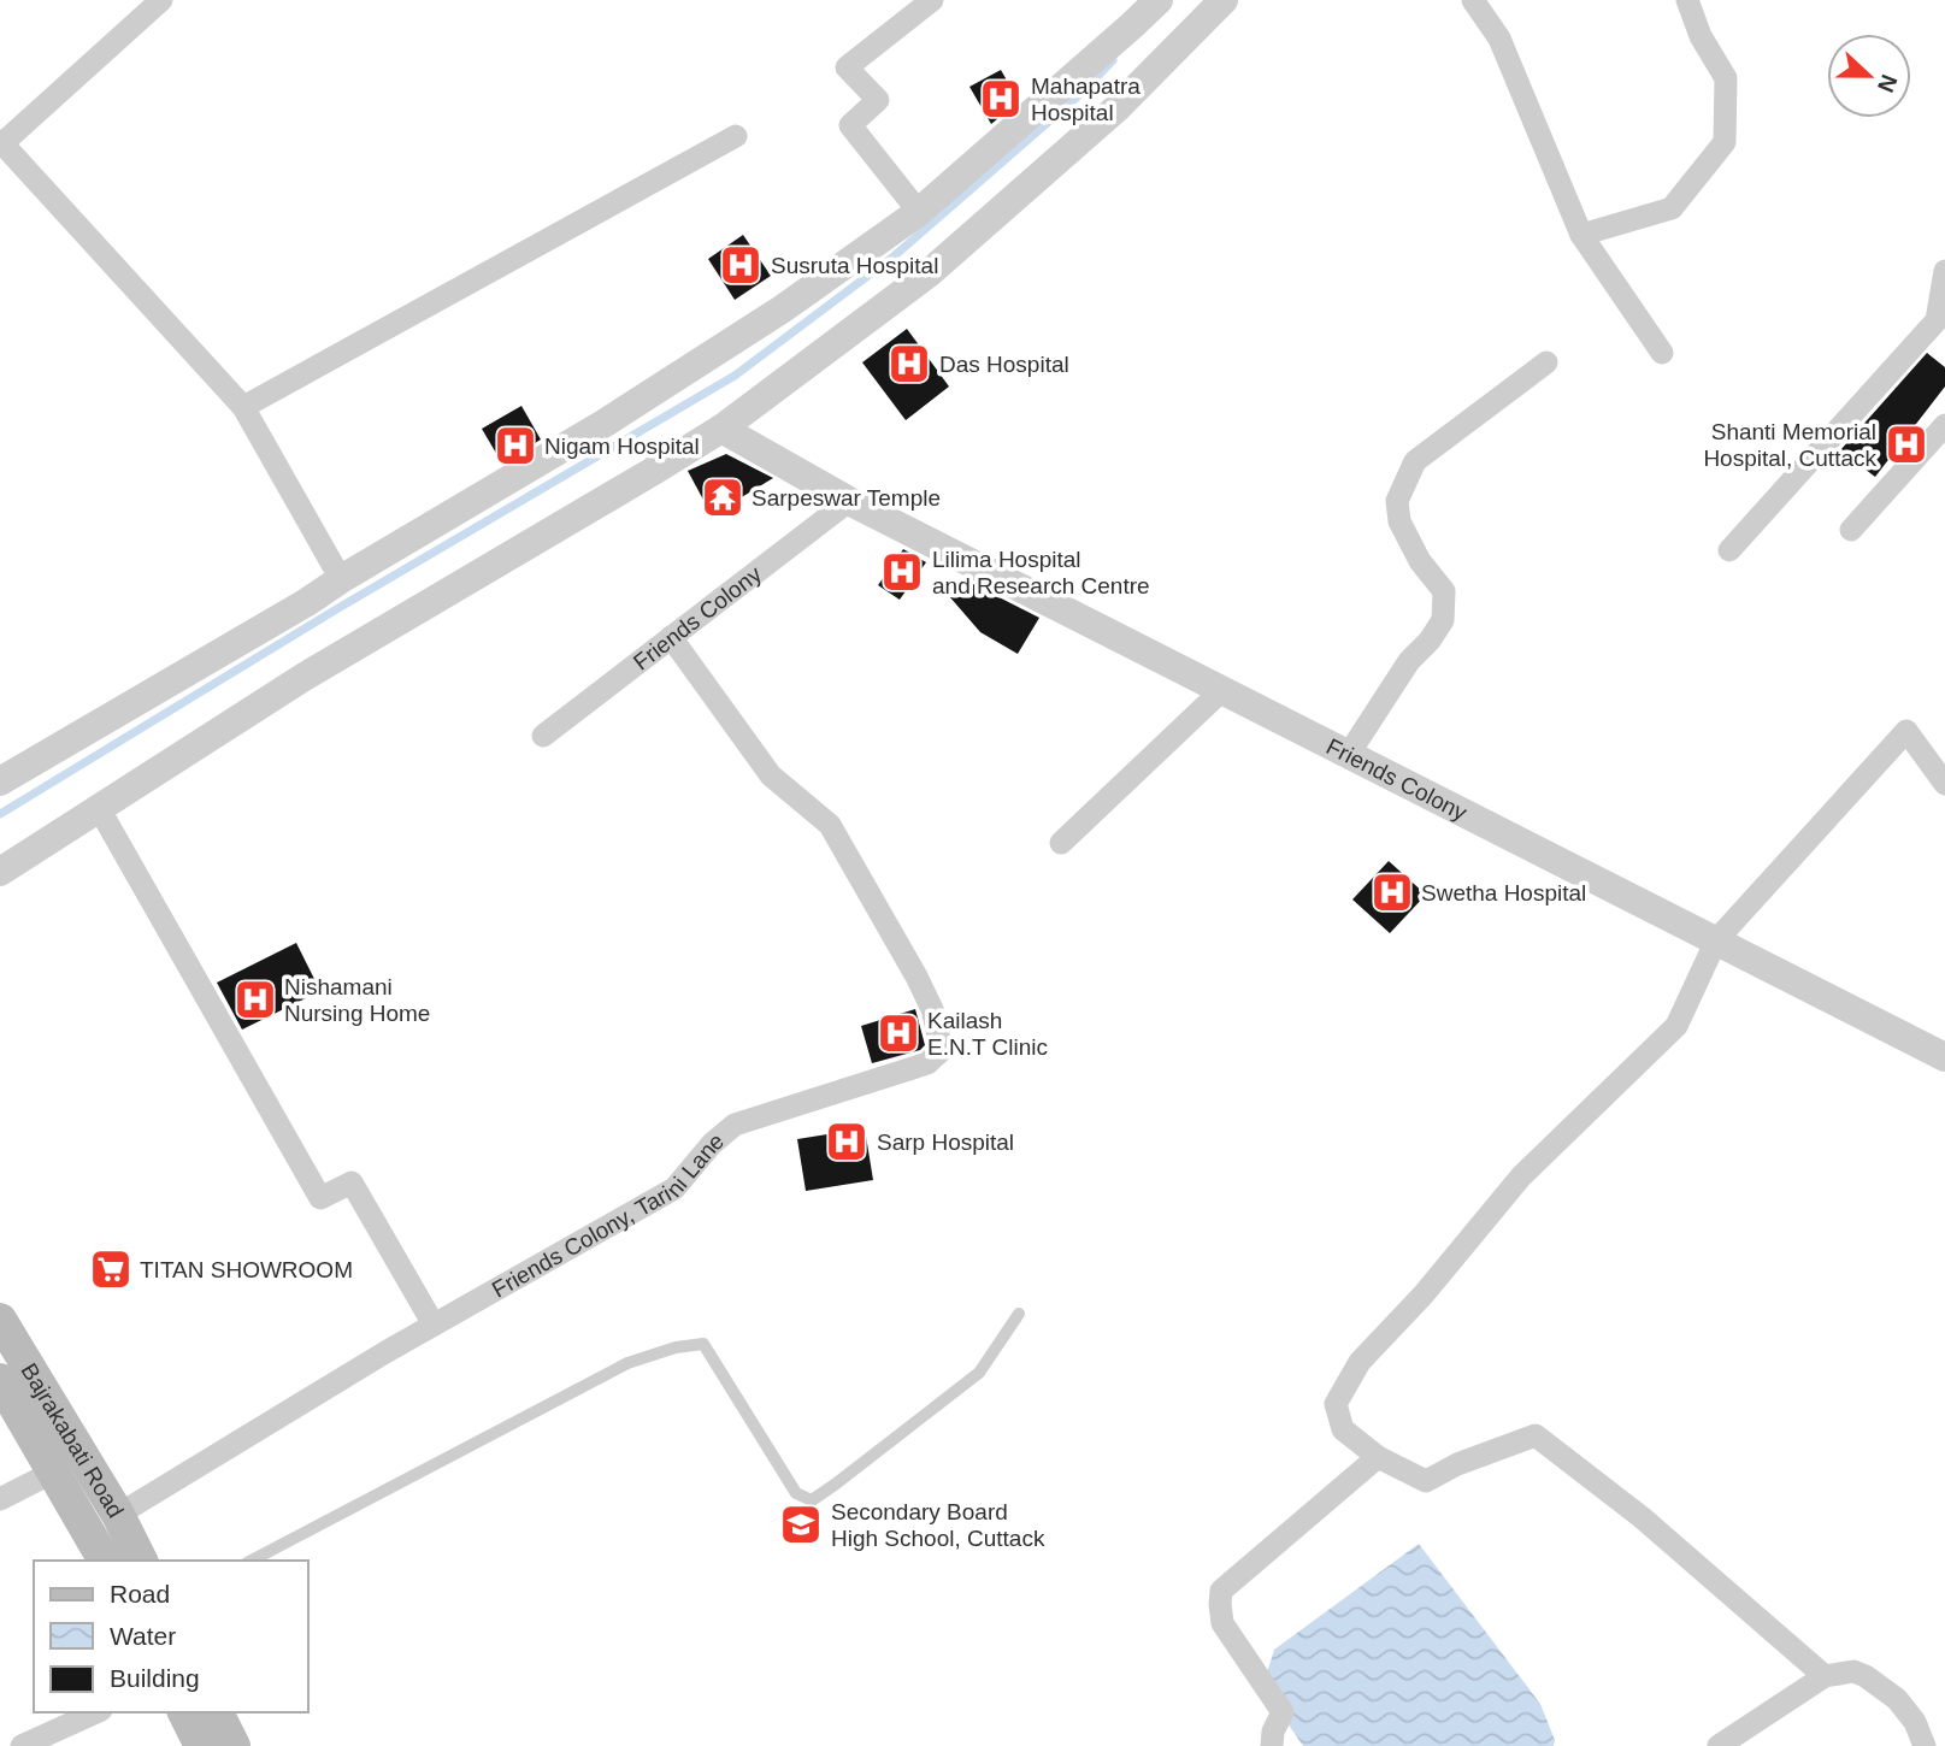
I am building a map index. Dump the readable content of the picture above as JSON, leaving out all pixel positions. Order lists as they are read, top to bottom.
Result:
{
  "streets": {
    "main road": ["Bajrakabati Road"],
    "street": ["Friends Colony", "Friends Colony, Tarini Lane"]
  },
  "crossings": [
    ["Friends Colony", "Friends Colony, Tarini Lane"],
    ["Friends Colony, Tarini Lane", "Bajrakabati Road"]
  ],
  "places": {
    "hospital": [
      "Mahapatra Hospital",
      "Susruta Hospital",
      "Das Hospital",
      "Shanti Memorial Hospital, Cuttack",
      "Nigam Hospital",
      "Lilima Hospital and Research Centre",
      "Swetha Hospital",
      "Nishamani Nursing Home",
      "Kailash E.N.T Clinic",
      "Sarp Hospital"
    ],
    "temple": ["Sarpeswar Temple"],
    "supermarket": ["TITAN SHOWROOM"],
    "school or university": ["Secondary Board High School, Cuttack"]
  },
  "legend": ["Road", "Water", "Building"],
  "north": "right"
}
